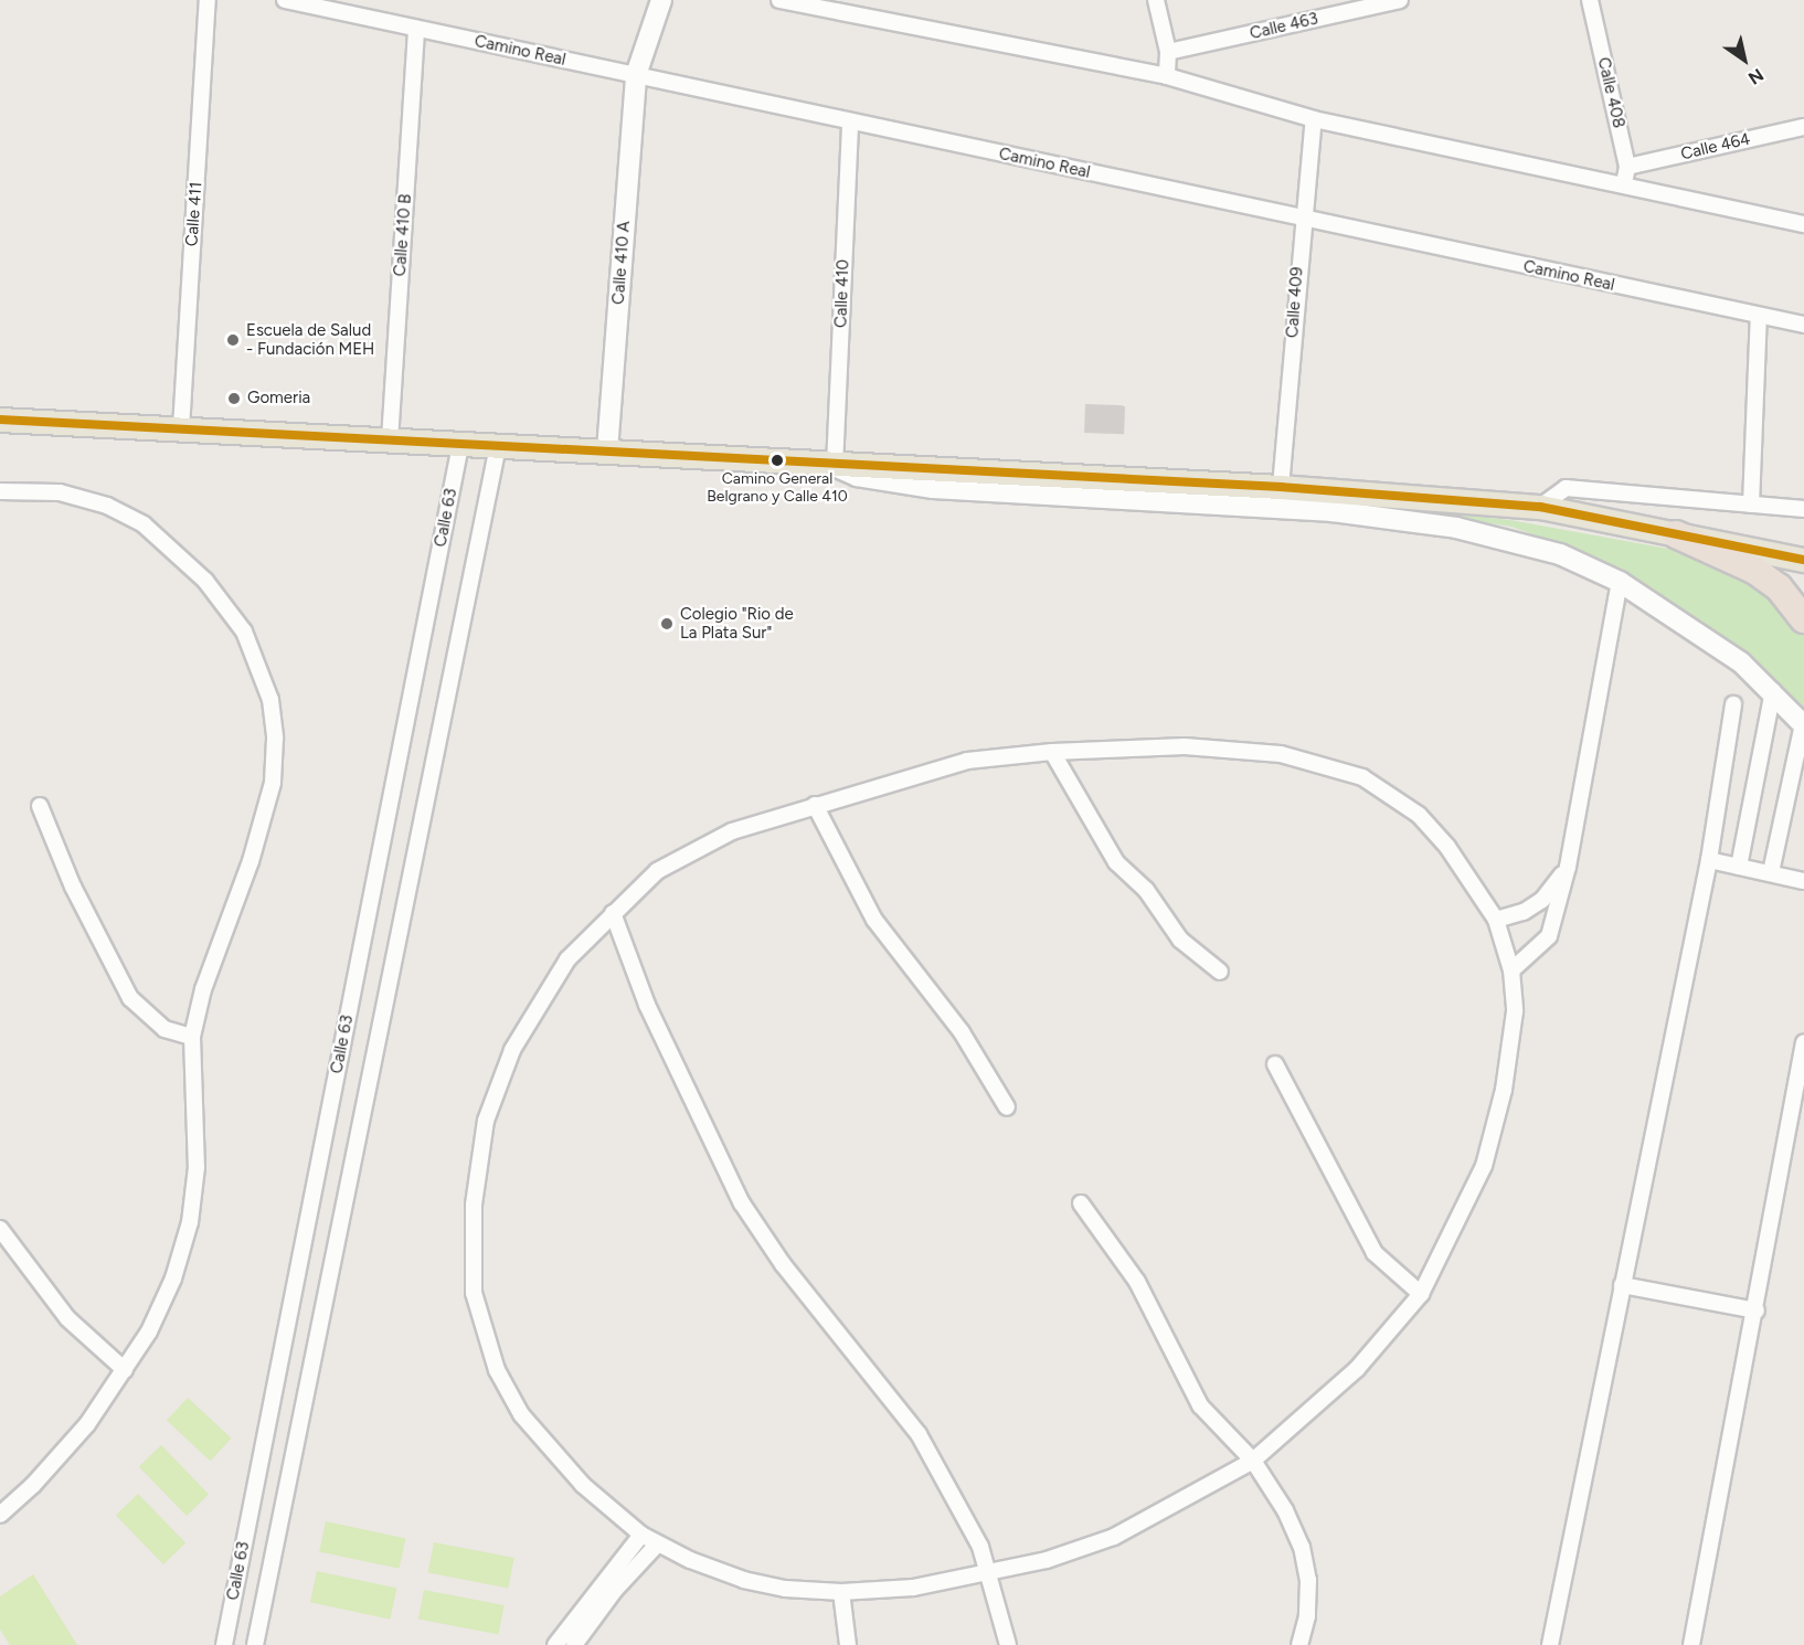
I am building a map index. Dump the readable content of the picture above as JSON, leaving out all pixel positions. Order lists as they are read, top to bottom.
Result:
{
  "streets": {
    "street": [
      "Calle 463",
      "Camino Real",
      "Calle 408",
      "Calle 464",
      "Calle 411",
      "Calle 410 B",
      "Calle 410 A",
      "Calle 410",
      "Calle 409",
      "Calle 63"
    ]
  },
  "crossings": [
    ["Camino Real", "Calle 410 B"],
    ["Camino Real", "Calle 410 A"],
    ["Camino Real", "Calle 410"],
    ["Camino Real", "Calle 409"],
    ["Calle 408", "Calle 464"]
  ],
  "places": [
    "Escuela de Salud - Fundación MEH",
    "Gomeria",
    "Camino General Belgrano y Calle 410",
    "Colegio \"Rio de La Plata Sur\""
  ],
  "north": "bottom right"
}
